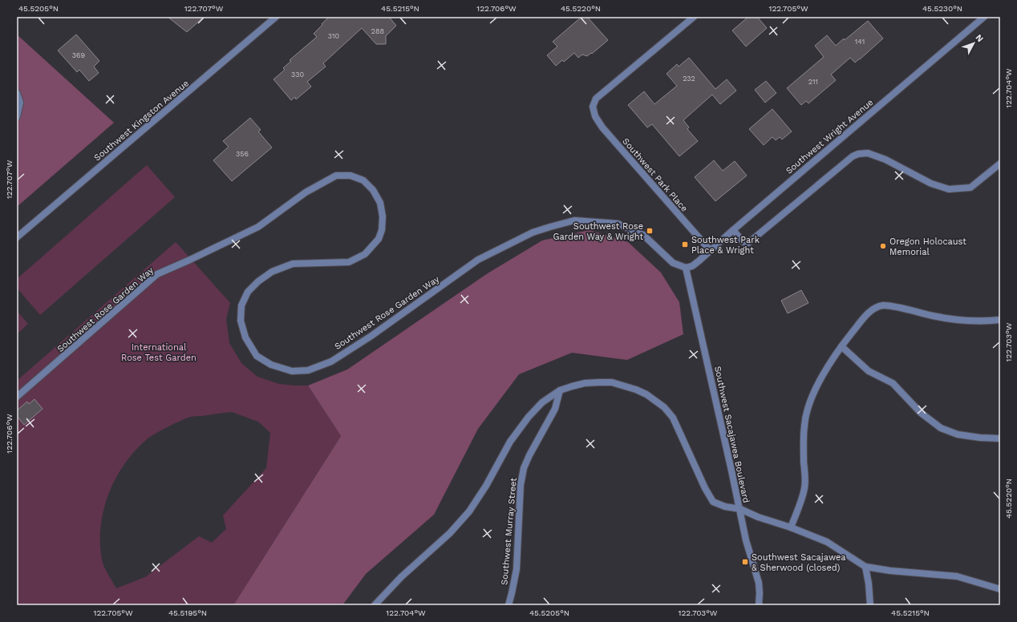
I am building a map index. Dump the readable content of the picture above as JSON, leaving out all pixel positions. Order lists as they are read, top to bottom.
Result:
{
  "streets": {
    "street": [
      "Southwest Kingston Avenue",
      "Southwest Wright Avenue",
      "Southwest Park Place",
      "Southwest Rose Garden Way",
      "Southwest Sacajawea Boulevard",
      "Southwest Murray Street"
    ]
  },
  "crossings": [
    ["Southwest Wright Avenue", "Southwest Park Place"],
    ["Southwest Wright Avenue", "Southwest Rose Garden Way"],
    ["Southwest Wright Avenue", "Southwest Sacajawea Boulevard"],
    ["Southwest Rose Garden Way", "Southwest Sacajawea Boulevard"]
  ],
  "parks": ["International Rose Test Garden"],
  "places": {
    "transit": ["Southwest Rose Garden Way & Wright", "Southwest Park Place & Wright", "Southwest Sacajawea & Sherwood (closed)"],
    "other": ["Oregon Holocaust Memorial"]
  },
  "house_numbers": [
    "288",
    "310",
    "141",
    "369",
    "330",
    "232",
    "211",
    "356"
  ],
  "north": "top right",
  "coordinates": [
    "45.5205°N",
    "122.707°W",
    "45.5215°N",
    "122.706°W",
    "45.5220°N",
    "122.705°W",
    "45.5230°N",
    "122.704°W",
    "122.703°W",
    "45.5195°N"
  ]
}
